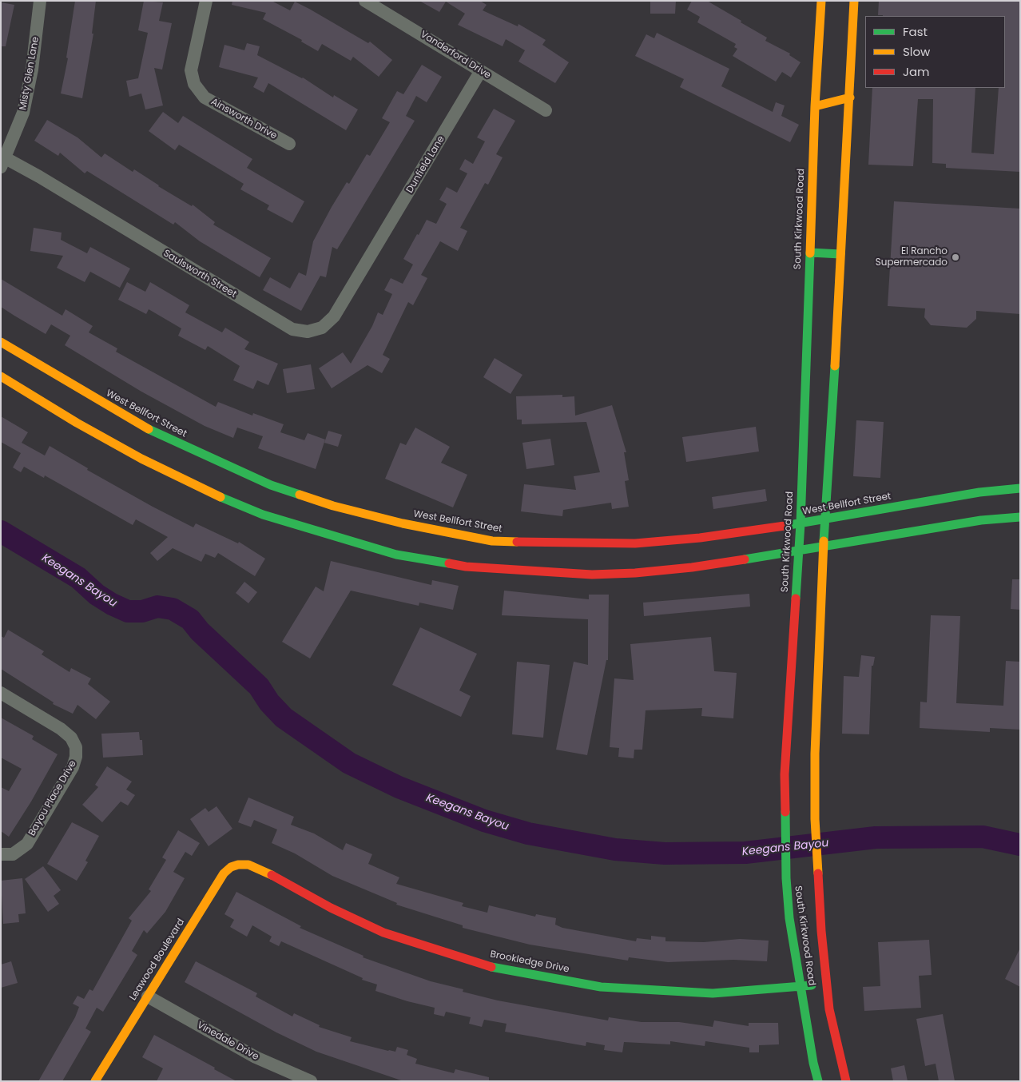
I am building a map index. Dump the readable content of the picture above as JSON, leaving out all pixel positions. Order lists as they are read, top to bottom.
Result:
{
  "streets": {
    "main road": [
      "South Kirkwood Road",
      "West Bellfort Street",
      "Leawood Boulevard",
      "Brookledge Drive"
    ],
    "street": [
      "Vanderford Drive",
      "Misty Glen Lane",
      "Ainsworth Drive",
      "Dunfield Lane",
      "Saulsworth Street",
      "Bayou Place Drive",
      "Vinedale Drive"
    ]
  },
  "crossings": [
    ["Vanderford Drive", "Dunfield Lane"],
    ["Misty Glen Lane", "Saulsworth Street"],
    ["Dunfield Lane", "Saulsworth Street"],
    ["South Kirkwood Road", "West Bellfort Street"],
    ["South Kirkwood Road", "Brookledge Drive"],
    ["Leawood Boulevard", "Brookledge Drive"],
    ["Leawood Boulevard", "Vinedale Drive"]
  ],
  "water": ["Keegans Bayou"],
  "places": ["El Rancho Supermercado"],
  "legend": ["Fast", "Slow", "Jam"]
}
